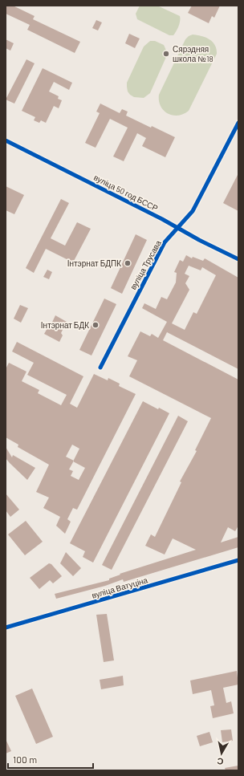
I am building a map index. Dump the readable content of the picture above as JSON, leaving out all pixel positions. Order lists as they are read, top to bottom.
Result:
{
  "streets": {
    "street": ["вуліца 50 год БССР", "вуліца Трусава", "вуліца Ватуціна"]
  },
  "crossings": [
    ["вуліца 50 год БССР", "вуліца Трусава"]
  ],
  "places": ["Сярэдняя школа №18", "Інтэрнат БДПК", "Інтэрнат БДК"],
  "scale_bar": "100 m",
  "north": "bottom"
}
